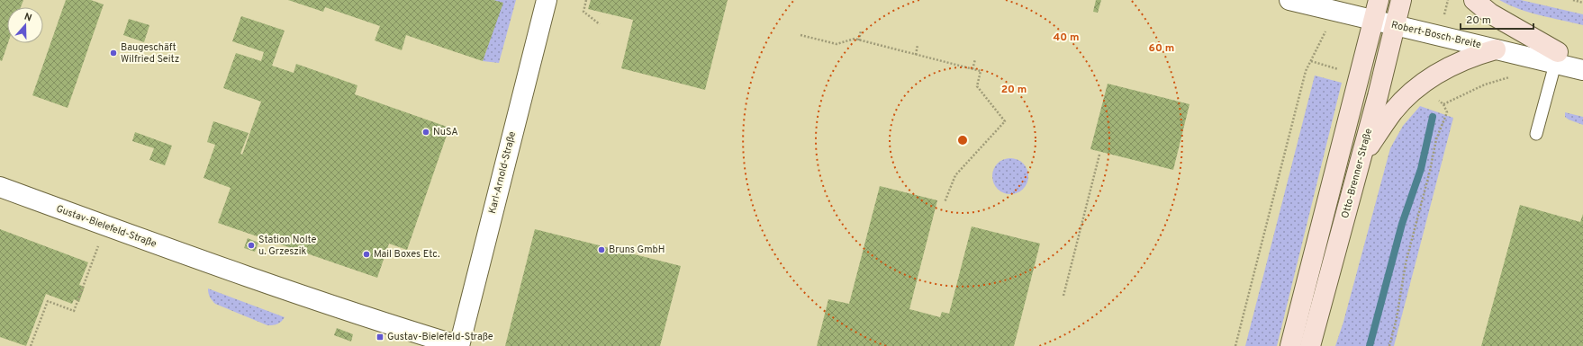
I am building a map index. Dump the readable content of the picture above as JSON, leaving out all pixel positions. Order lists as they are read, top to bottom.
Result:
{
  "streets": {
    "main road": ["Otto-Brenner-Straße"],
    "street": ["Robert-Bosch-Breite", "Karl-Arnold-Straße", "Gustav-Bielefeld-Straße"]
  },
  "crossings": [
    ["Robert-Bosch-Breite", "Otto-Brenner-Straße"],
    ["Karl-Arnold-Straße", "Gustav-Bielefeld-Straße"]
  ],
  "places": {
    "other": [
      "Baugeschäft Wilfried Seitz",
      "NuSA",
      "Station Nolte u. Grzeszik",
      "Bruns GmbH",
      "Mail Boxes Etc."
    ],
    "transit": ["Gustav-Bielefeld-Straße"]
  },
  "scale_bar": "20 m",
  "north": "top",
  "rings": ["40 m", "60 m", "20 m"]
}
